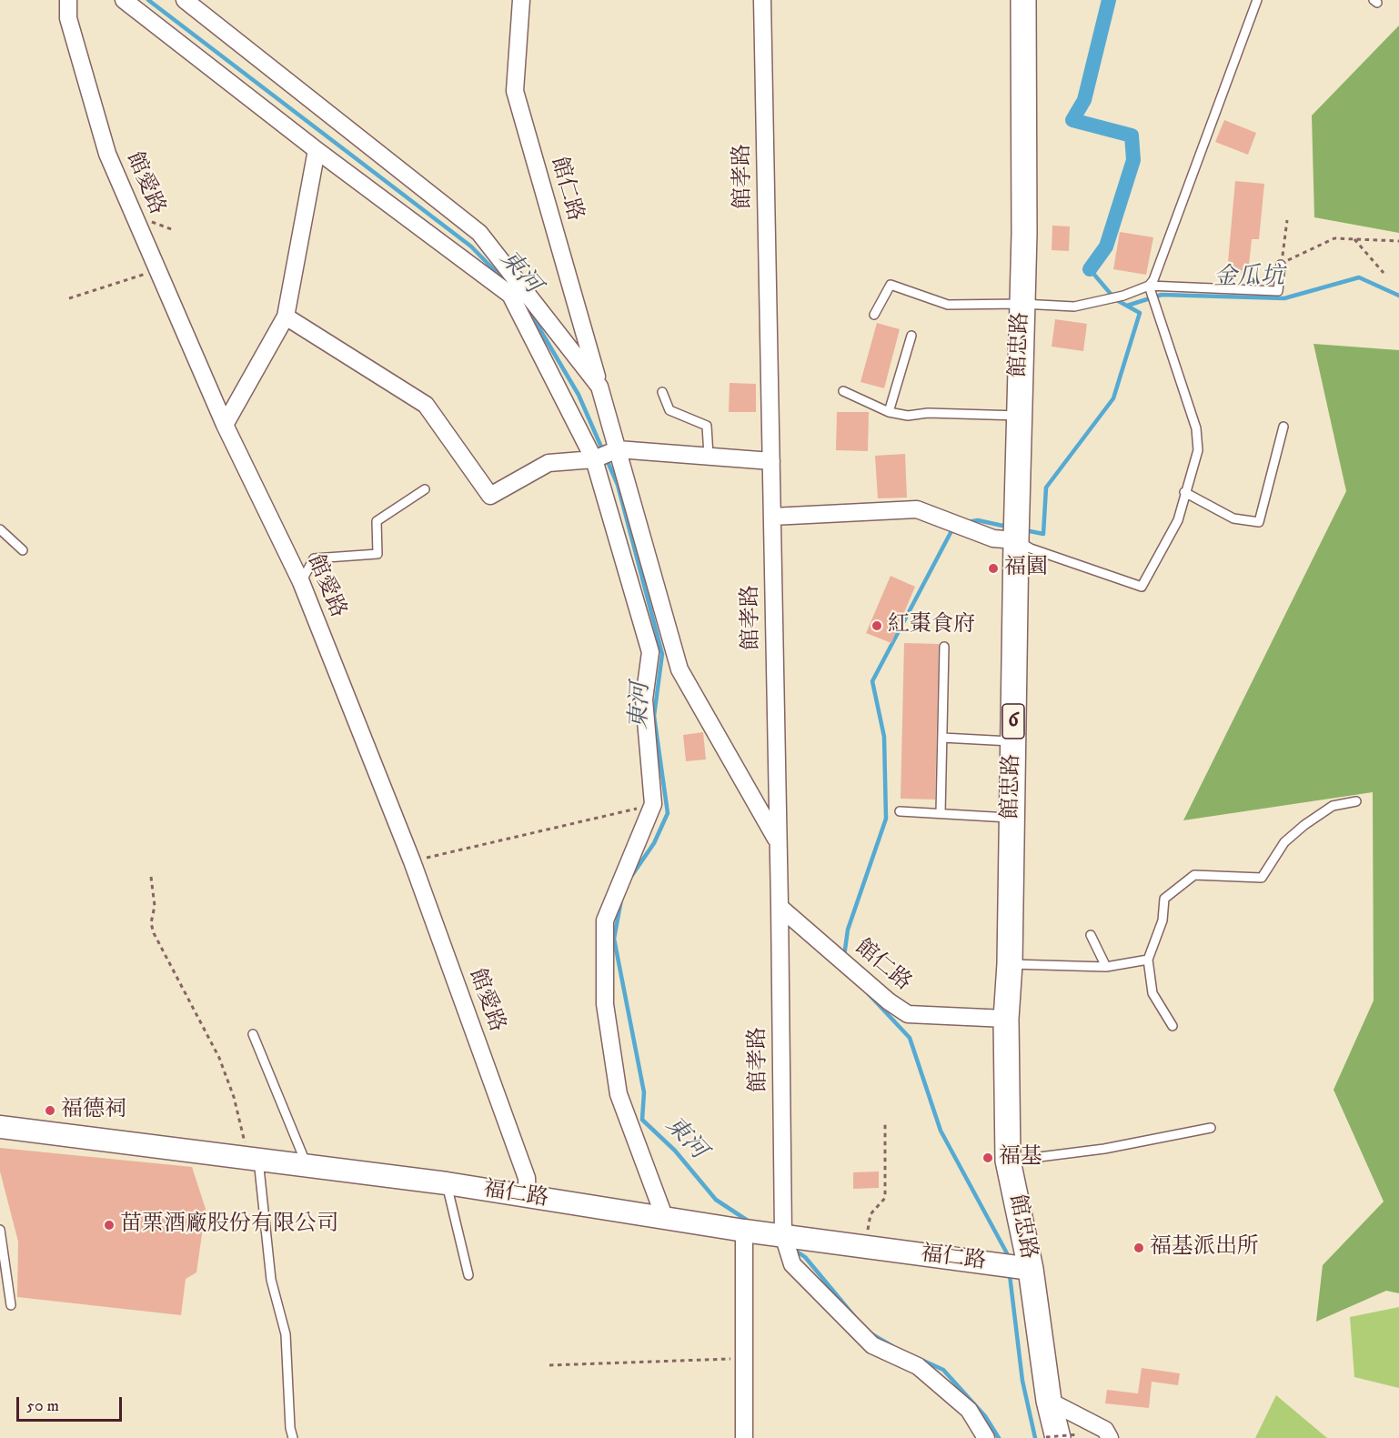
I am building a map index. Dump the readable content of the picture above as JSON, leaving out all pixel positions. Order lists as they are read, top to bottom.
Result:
{
  "streets": {
    "main road": ["館忠路", "6"],
    "street": [
      "館孝路",
      "館愛路",
      "館仁路",
      "福仁路"
    ]
  },
  "crossings": [
    ["館孝路", "館仁路"],
    ["館孝路", "福仁路"],
    ["館愛路", "福仁路"],
    ["館仁路", "館忠路"],
    ["館忠路", "福仁路"]
  ],
  "water": ["東河", "金瓜坑"],
  "places": [
    "福園",
    "紅棗食府",
    "福德祠",
    "福基",
    "苗栗酒廠股份有限公司",
    "福基派出所"
  ],
  "scale_bar": "50 m"
}
